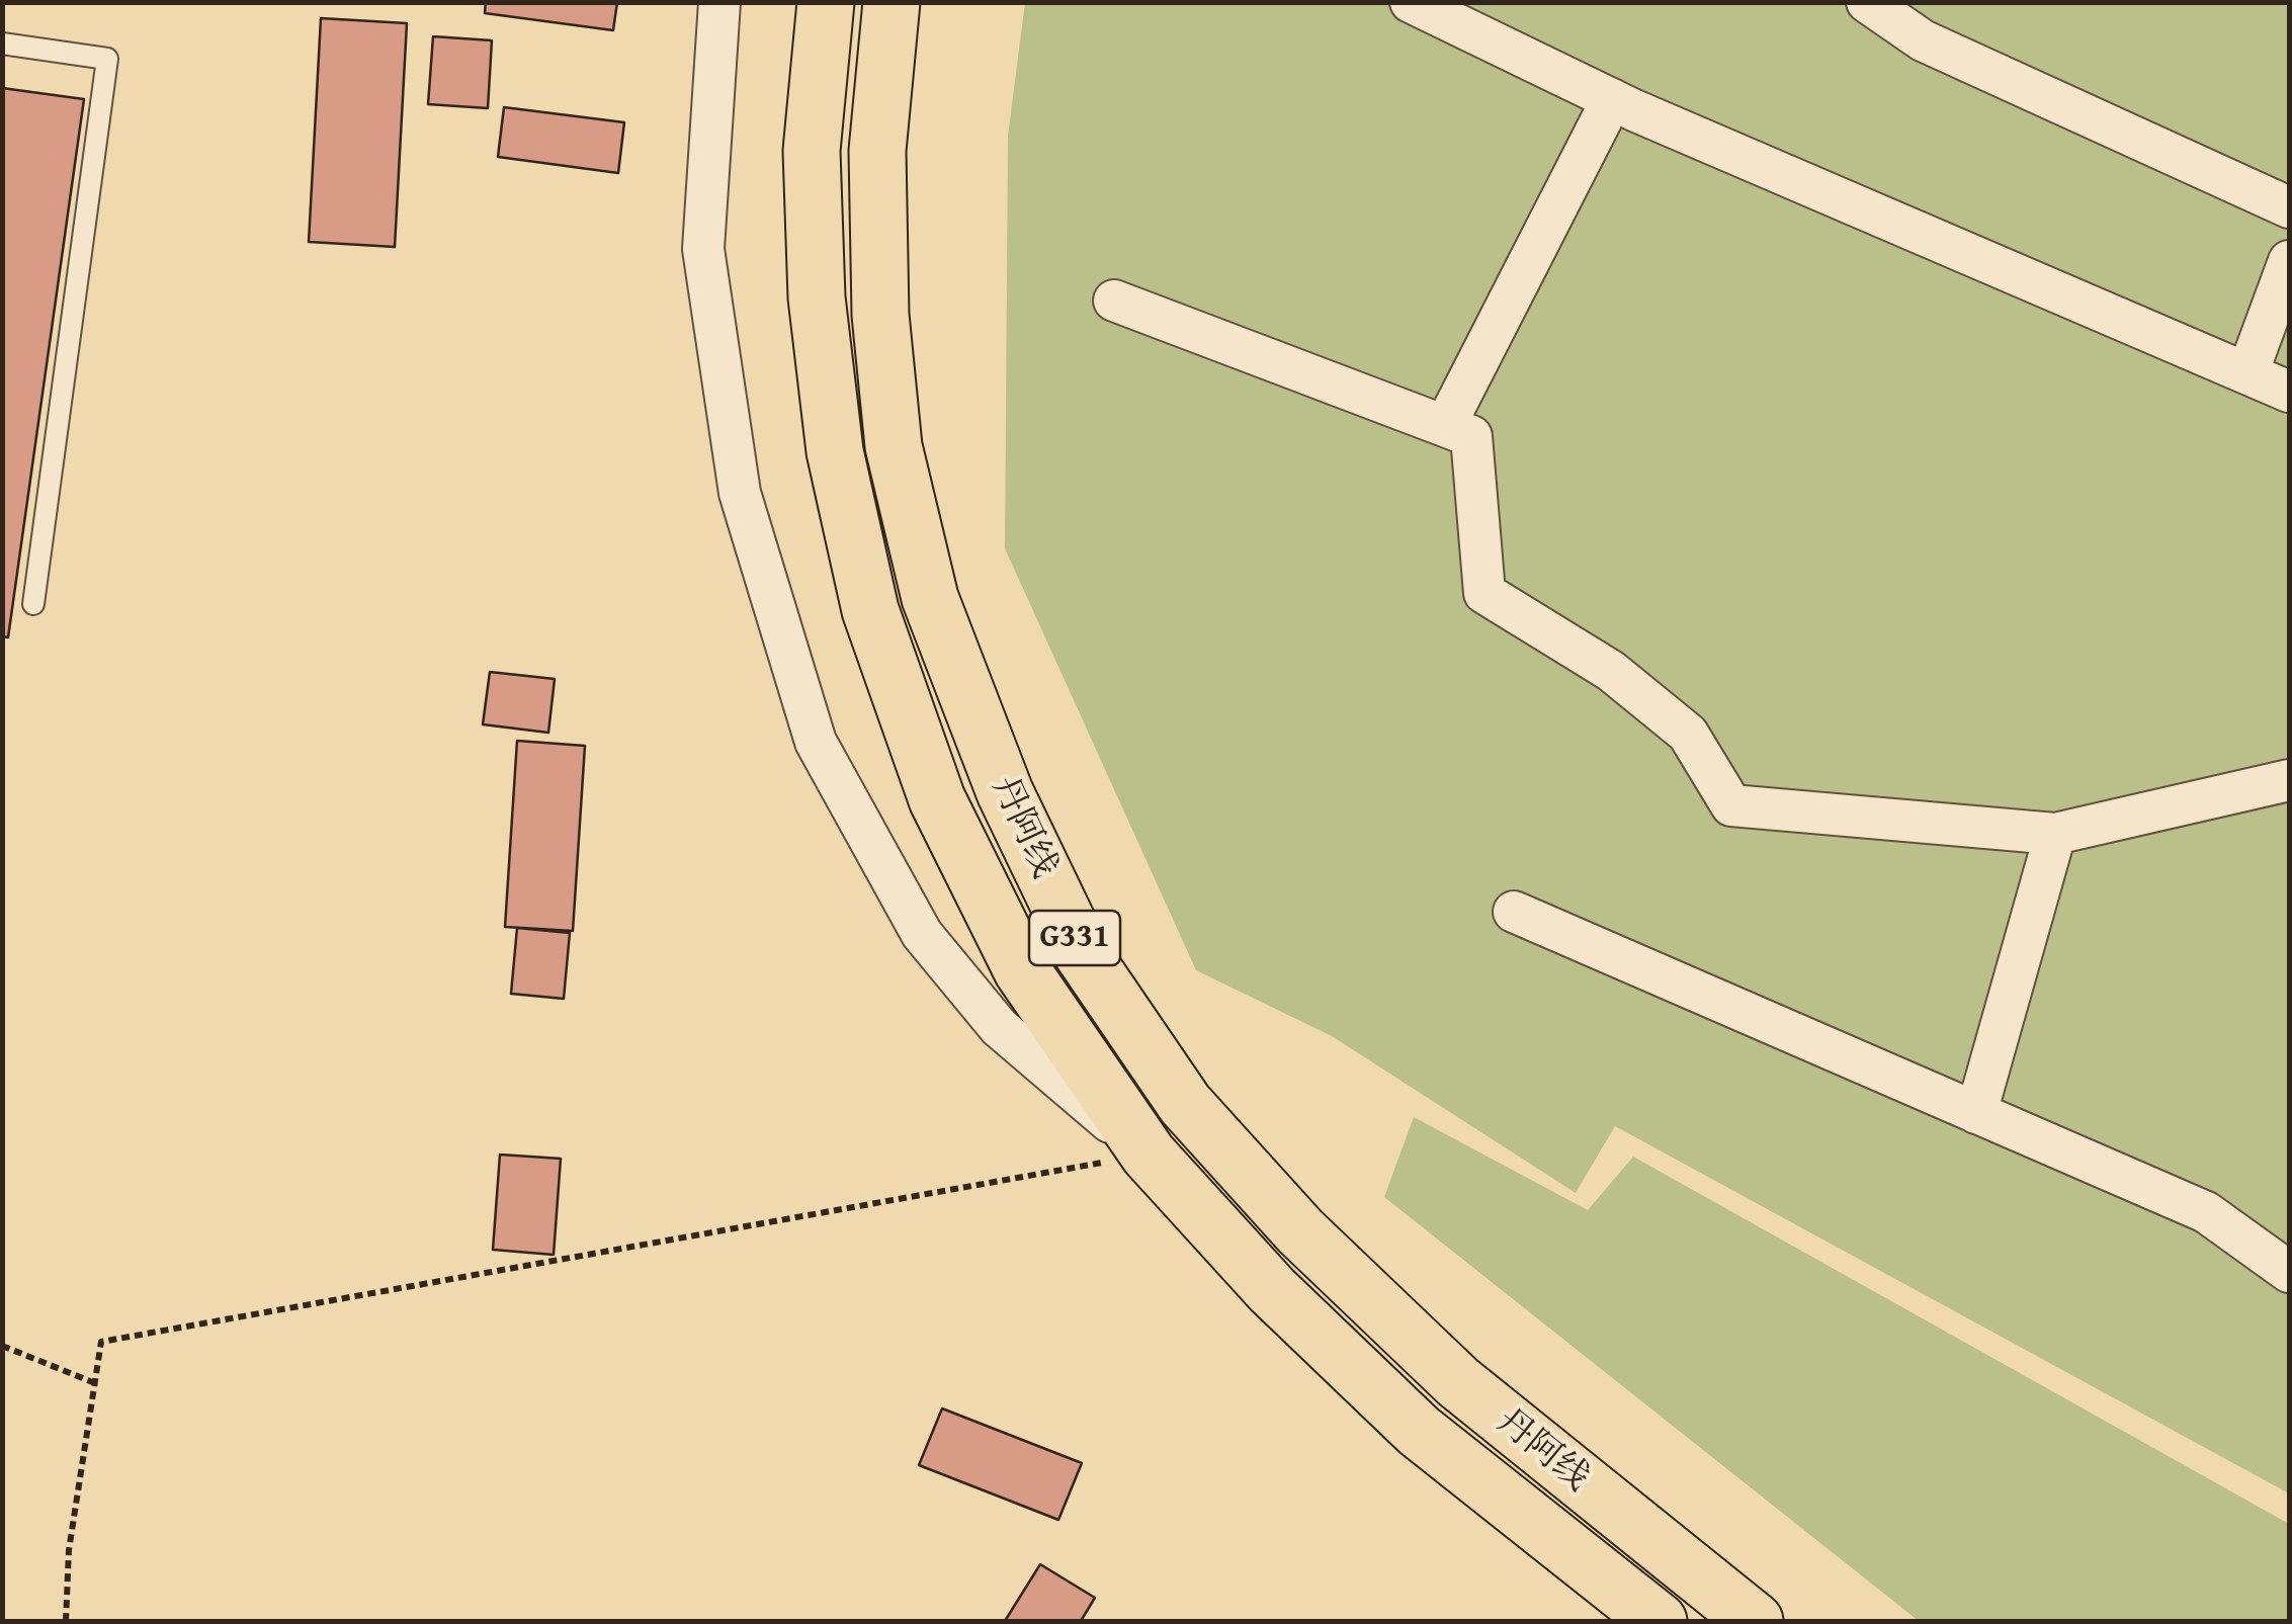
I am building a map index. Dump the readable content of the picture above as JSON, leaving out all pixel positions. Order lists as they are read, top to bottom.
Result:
{
  "streets": {
    "highway": ["丹阿线", "G331"]
  }
}
